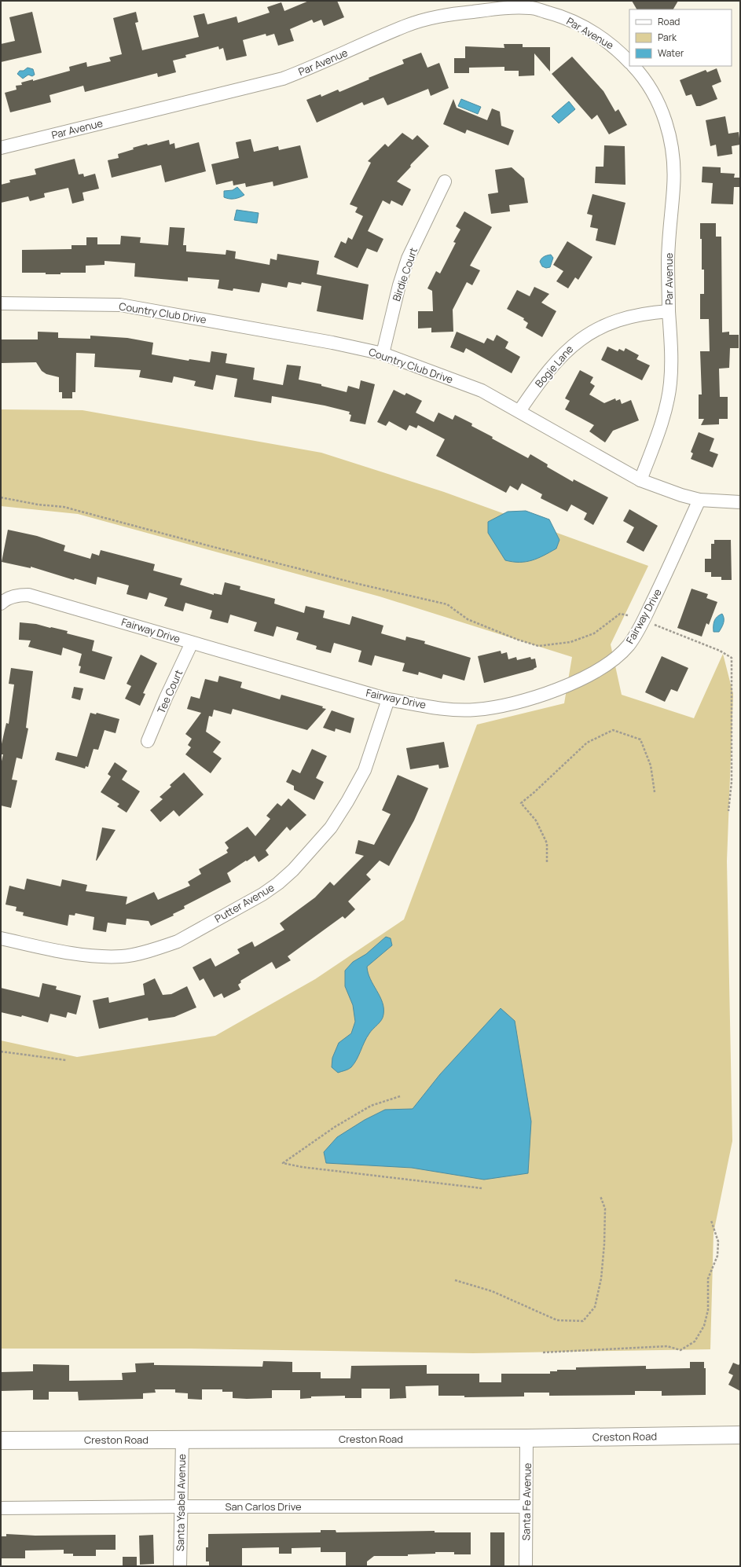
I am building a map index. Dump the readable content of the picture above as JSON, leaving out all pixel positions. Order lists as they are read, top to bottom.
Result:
{
  "streets": {
    "main road": ["Creston Road"],
    "street": [
      "Par Avenue",
      "Birdie Court",
      "Country Club Drive",
      "Bogie Lane",
      "Fairway Drive",
      "Tee Court",
      "Putter Avenue",
      "Santa Fe Avenue",
      "Santa Ysabel Avenue",
      "San Carlos Drive"
    ]
  },
  "crossings": [
    ["Par Avenue", "Country Club Drive"],
    ["Par Avenue", "Bogie Lane"],
    ["Birdie Court", "Country Club Drive"],
    ["Country Club Drive", "Bogie Lane"],
    ["Country Club Drive", "Fairway Drive"],
    ["Fairway Drive", "Tee Court"],
    ["Fairway Drive", "Putter Avenue"],
    ["Creston Road", "Santa Fe Avenue"],
    ["Creston Road", "Santa Ysabel Avenue"],
    ["Santa Fe Avenue", "San Carlos Drive"],
    ["Santa Ysabel Avenue", "San Carlos Drive"]
  ],
  "legend": ["Road", "Park", "Water"]
}
